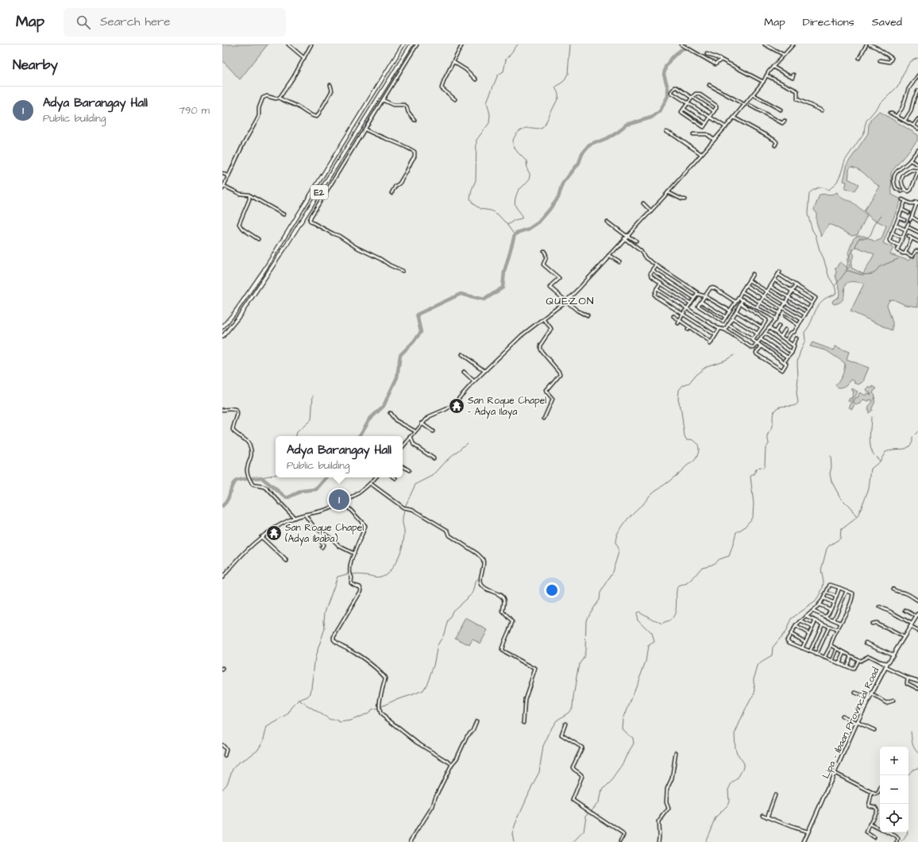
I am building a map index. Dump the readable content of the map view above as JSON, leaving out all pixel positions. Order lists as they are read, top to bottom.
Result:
{
  "streets": {
    "highway": ["E2"],
    "main road": ["Lipa - Ibaan Provincial Road"]
  },
  "districts": ["QUEZON"],
  "places": {
    "temple": ["San Roque Chapel - Adya Ilaya", "San Roque Chapel (Adya Ibaba)"]
  },
  "page": {
    "header": "Map",
    "search": "Search here",
    "nav": ["Map", "Directions", "Saved"],
    "heading": "Nearby",
    "list": [
      {
        "mark": "1",
        "name": "Adya Barangay Hall",
        "note": "Public building",
        "value": "790 m"
      }
    ],
    "popup": ["Adya Barangay Hall", "Public building"],
    "pins": "1",
    "map_buttons": ["+", "−"]
  }
}
